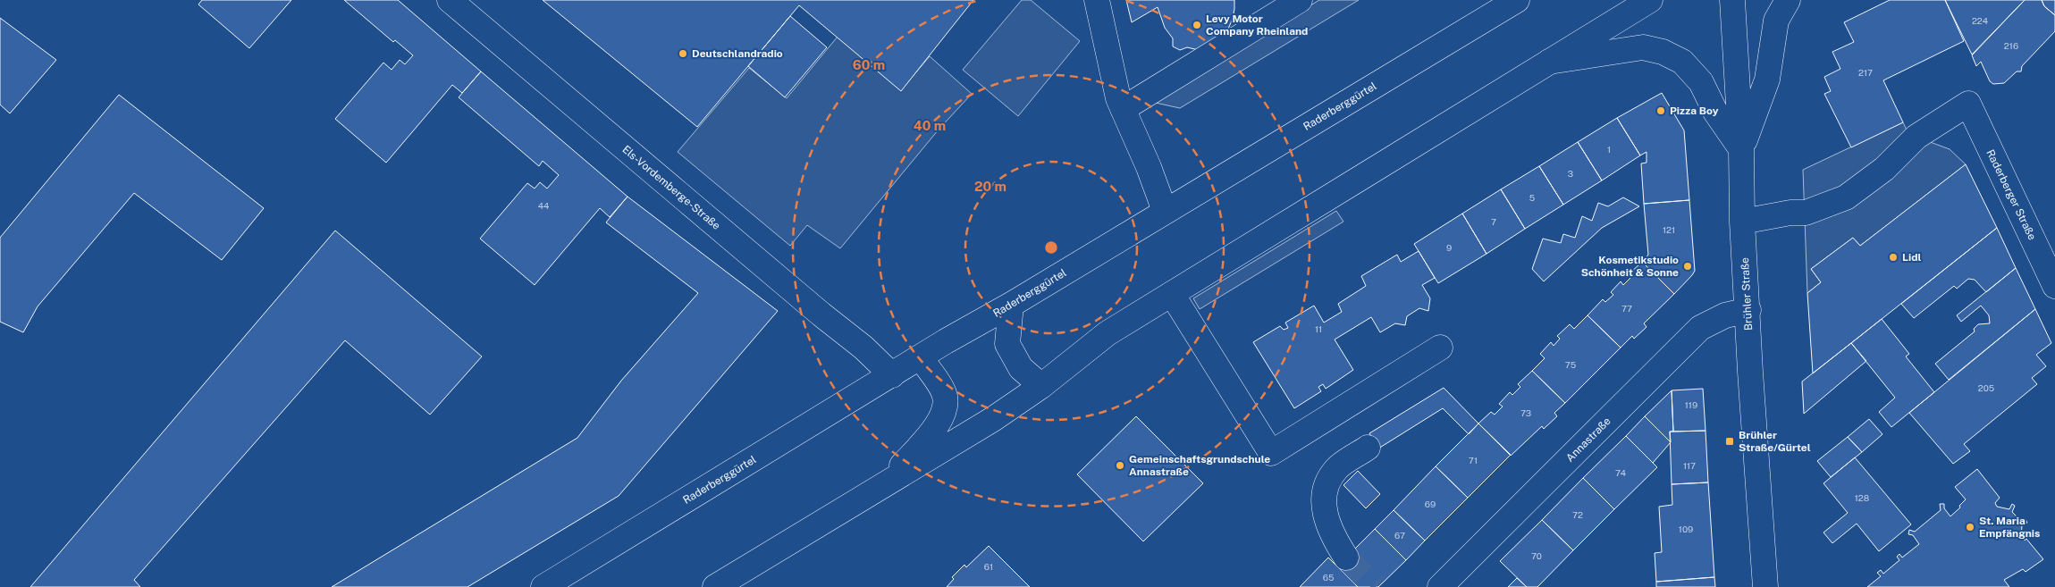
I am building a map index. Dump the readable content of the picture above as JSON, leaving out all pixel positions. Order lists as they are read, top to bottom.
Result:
{
  "streets": {
    "main road": [
      "Raderberggürtel",
      "Els-Vordemberge-Straße",
      "Raderberger Straße",
      "Brühler Straße",
      "Annastraße"
    ]
  },
  "crossings": [
    ["Raderberggürtel", "Els-Vordemberge-Straße"],
    ["Raderberger Straße", "Brühler Straße"],
    ["Brühler Straße", "Annastraße"]
  ],
  "places": {
    "other": [
      "Levy Motor Company Rheinland",
      "Deutschlandradio",
      "Pizza Boy",
      "Lidl",
      "Kosmetikstudio Schönheit & Sonne",
      "Gemeinschaftsgrundschule Annastraße",
      "St. Maria Empfängnis"
    ],
    "transit": ["Brühler Straße/Gürtel"]
  },
  "house_numbers": [
    "224",
    "216",
    "217",
    "1",
    "3",
    "5",
    "44",
    "7",
    "121",
    "9",
    "77",
    "11",
    "75",
    "205",
    "119",
    "73",
    "71",
    "117",
    "74",
    "128",
    "69",
    "72",
    "109",
    "67",
    "70",
    "61",
    "65"
  ],
  "rings": ["60 m", "40 m", "20 m"]
}
